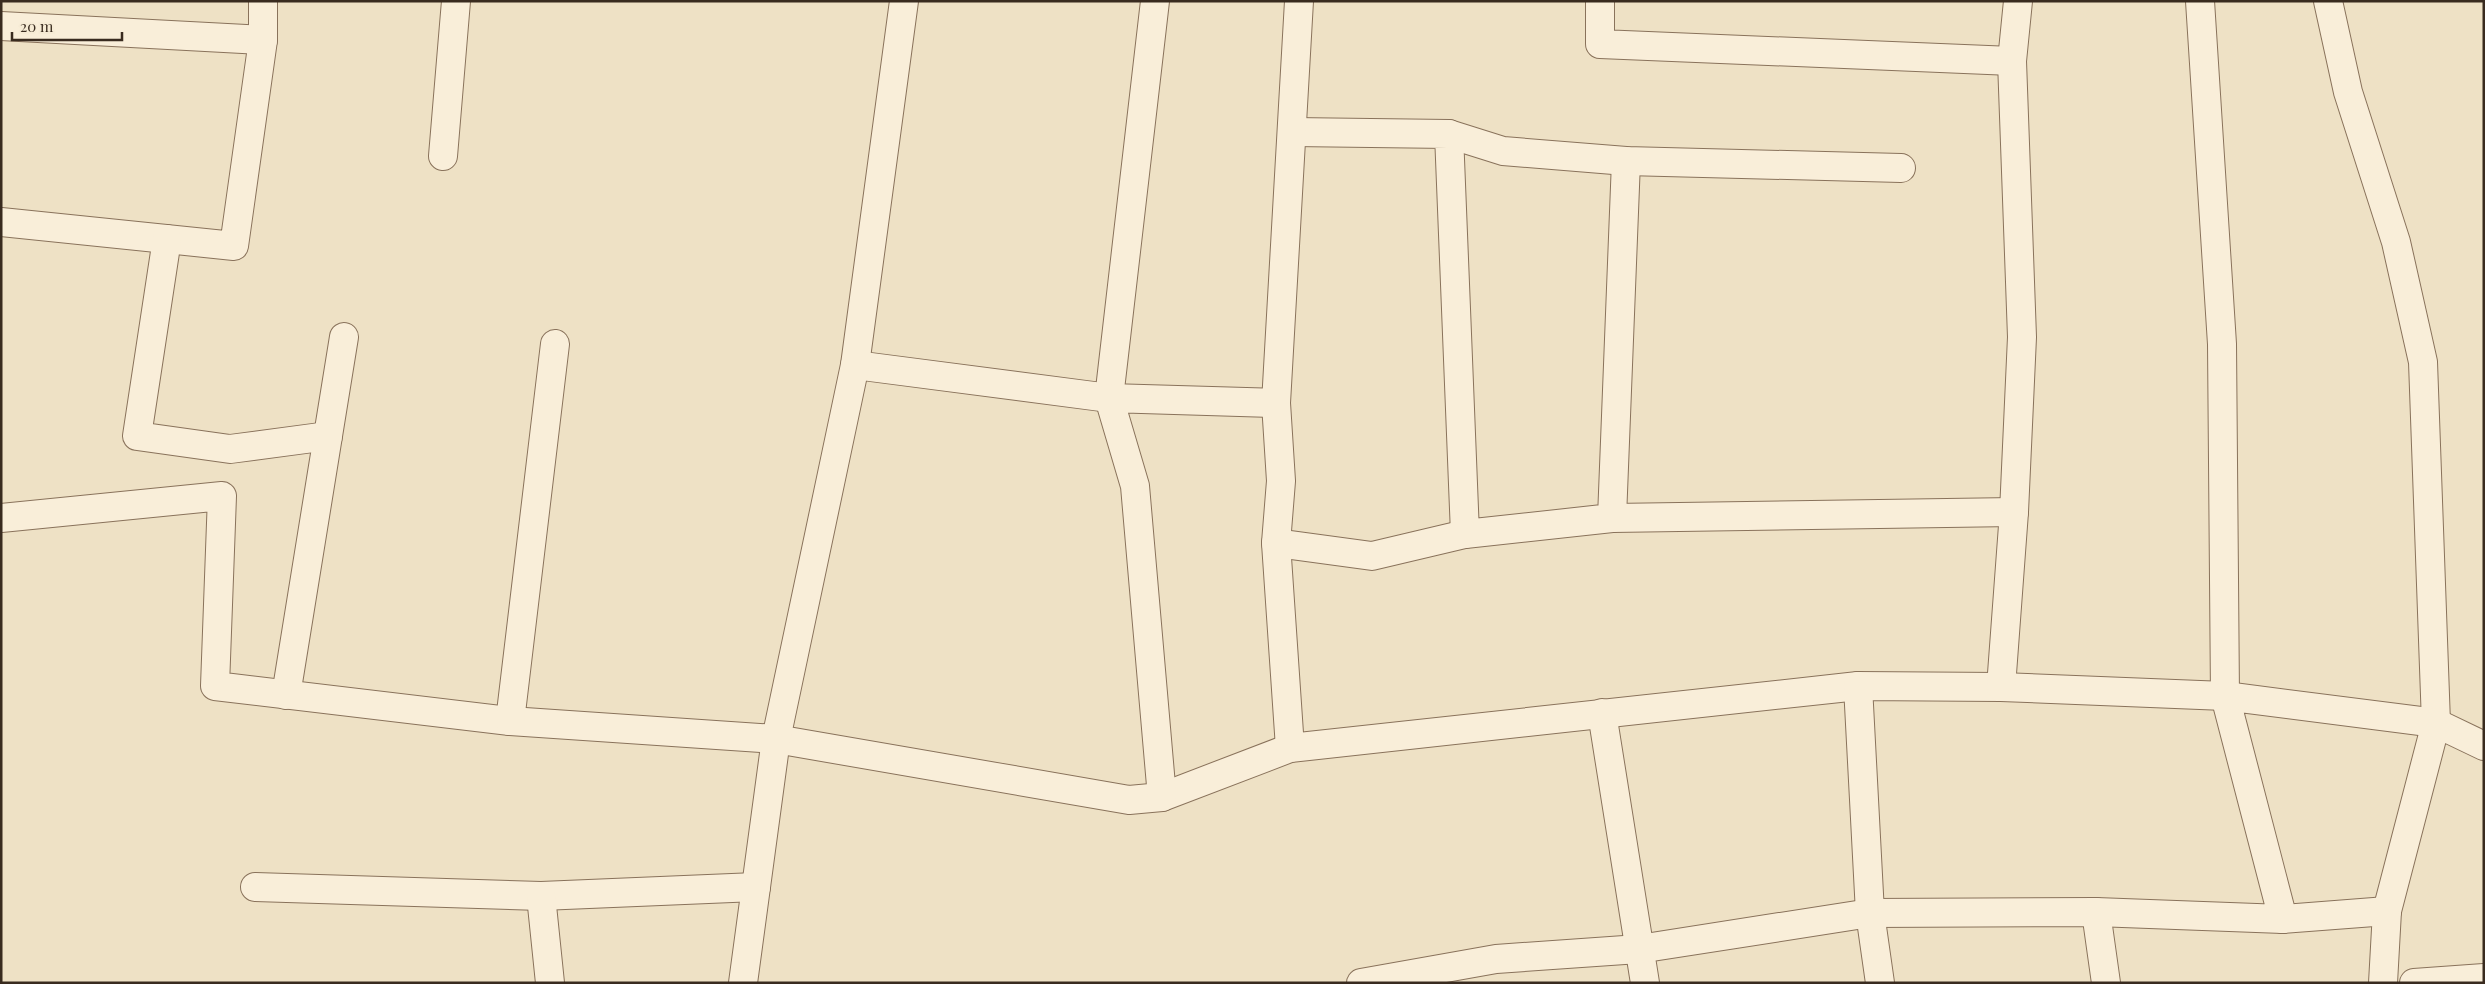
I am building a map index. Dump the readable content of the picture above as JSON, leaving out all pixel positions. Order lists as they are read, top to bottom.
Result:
{
  "scale_bar": "20 m"
}
